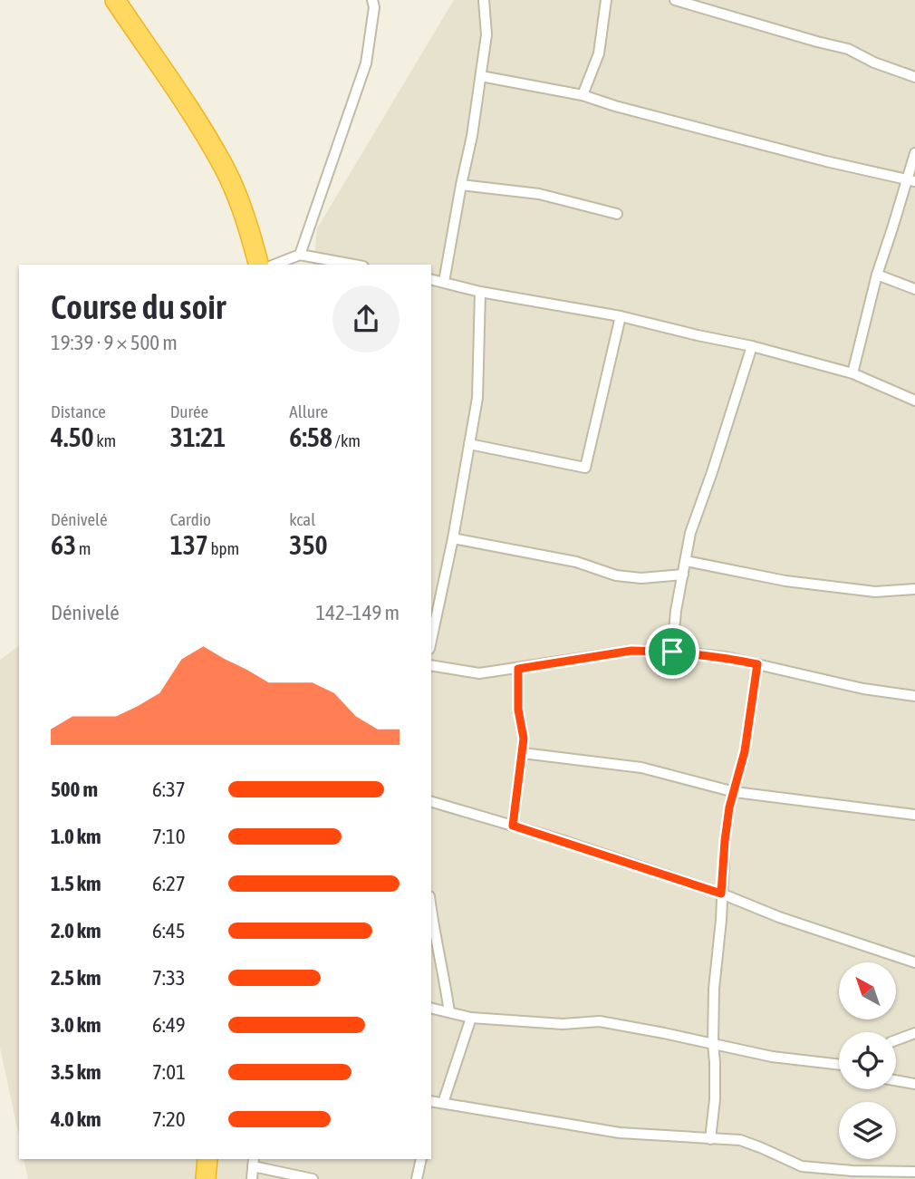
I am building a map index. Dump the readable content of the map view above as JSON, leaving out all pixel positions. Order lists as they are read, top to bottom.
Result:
{
  "north": "top left",
  "page": {
    "heading": ["Course du soir", "19:39 · 9 × 500 m"],
    "stats": [
      ["Distance", "4.50 km"],
      ["Durée", "31:21"],
      ["Allure", "6:58 /km"],
      ["Dénivelé", "63 m"],
      ["Cardio", "137 bpm"],
      ["kcal", "350"]
    ],
    "chart": ["Dénivelé", "142–149 m"],
    "list": [
      {
        "name": "500 m",
        "note": "6:37"
      },
      {
        "name": "1.0 km",
        "note": "7:10"
      },
      {
        "name": "1.5 km",
        "note": "6:27"
      },
      {
        "name": "2.0 km",
        "note": "6:45"
      },
      {
        "name": "2.5 km",
        "note": "7:33"
      },
      {
        "name": "3.0 km",
        "note": "6:49"
      },
      {
        "name": "3.5 km",
        "note": "7:01"
      },
      {
        "name": "4.0 km",
        "note": "7:20"
      }
    ]
  }
}
